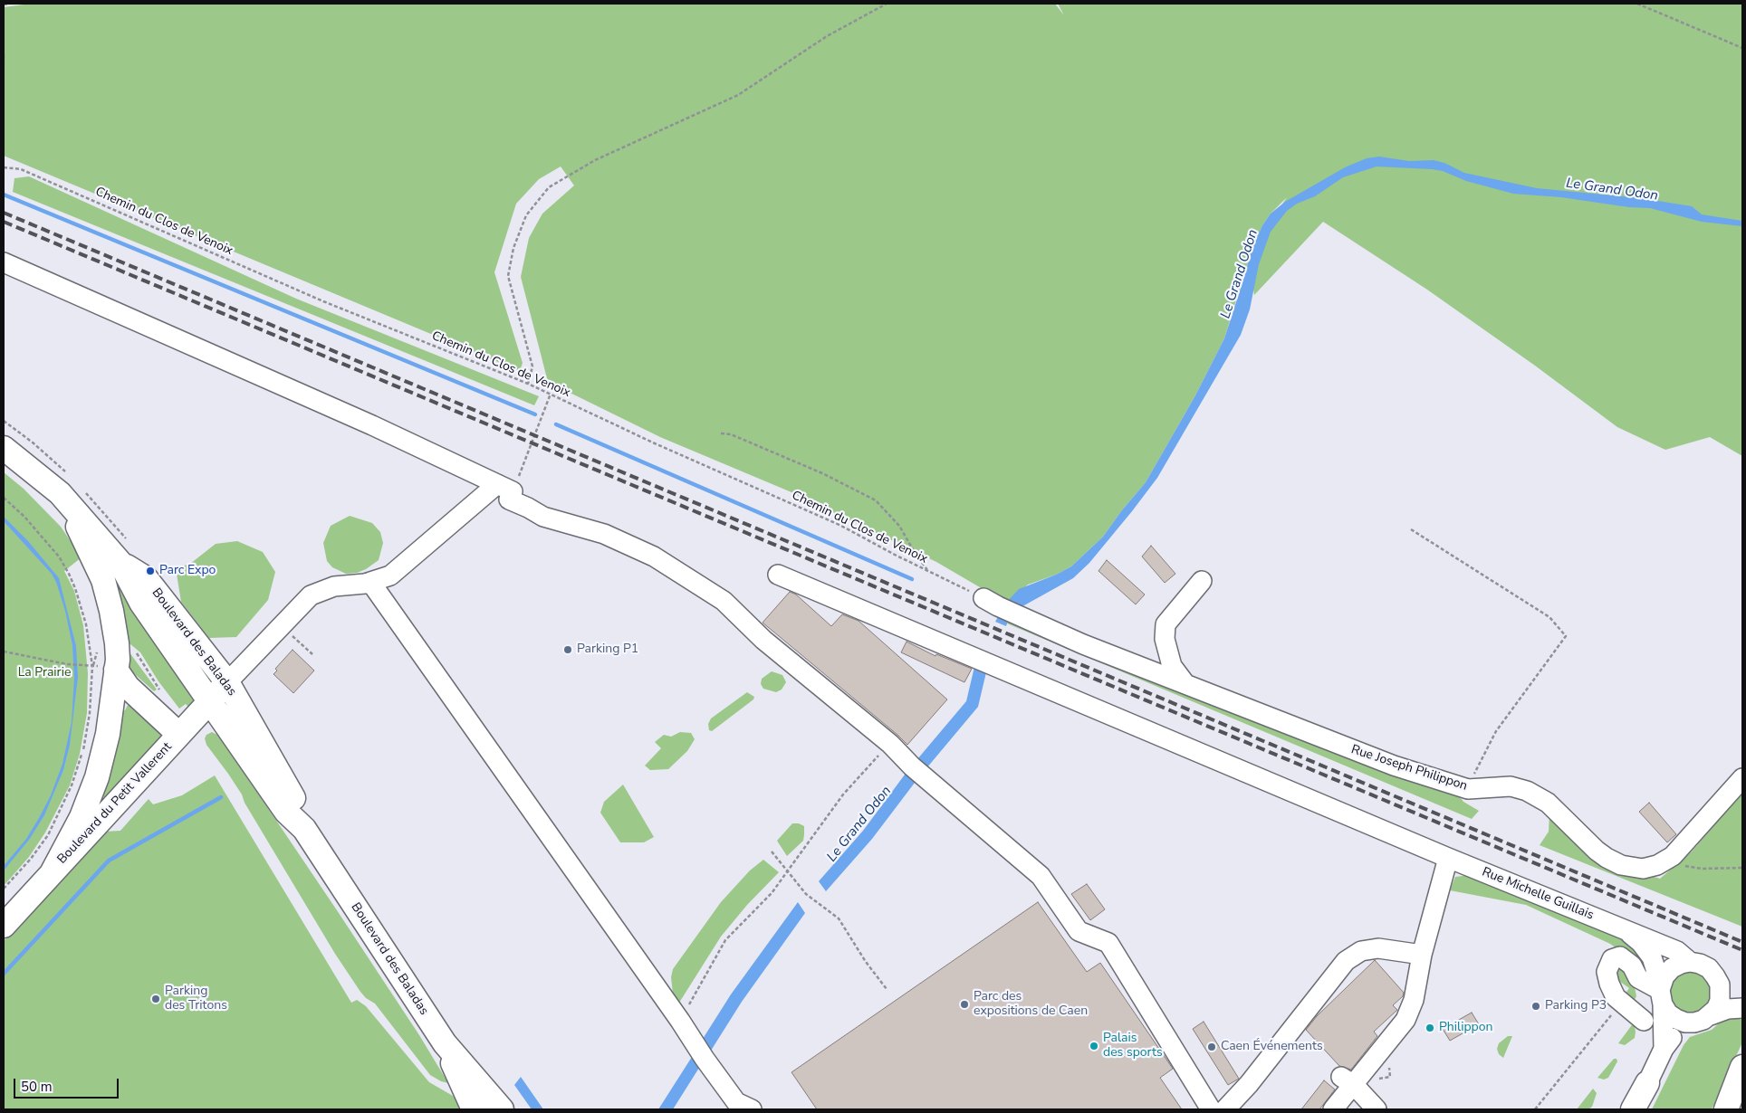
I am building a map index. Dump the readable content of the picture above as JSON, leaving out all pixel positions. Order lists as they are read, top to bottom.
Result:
{
  "streets": {
    "main road": ["Boulevard des Baladas", "Boulevard du Petit Vallerent"],
    "street": ["Rue Joseph Philippon", "Rue Michelle Guillais"],
    "path": ["Chemin du Clos de Venoix"]
  },
  "crossings": [
    ["Chemin du Clos de Venoix", "Rue Joseph Philippon"],
    ["Boulevard des Baladas", "Boulevard du Petit Vallerent"]
  ],
  "water": ["Le Grand Odon"],
  "parks": ["La Prairie"],
  "places": [
    "Parc Expo",
    "Parking P1",
    "Parking des Tritons",
    "Parc des expositions de Caen",
    "Parking P3",
    "Philippon",
    "Palais des sports",
    "Caen Événements"
  ],
  "scale_bar": "50 m"
}
